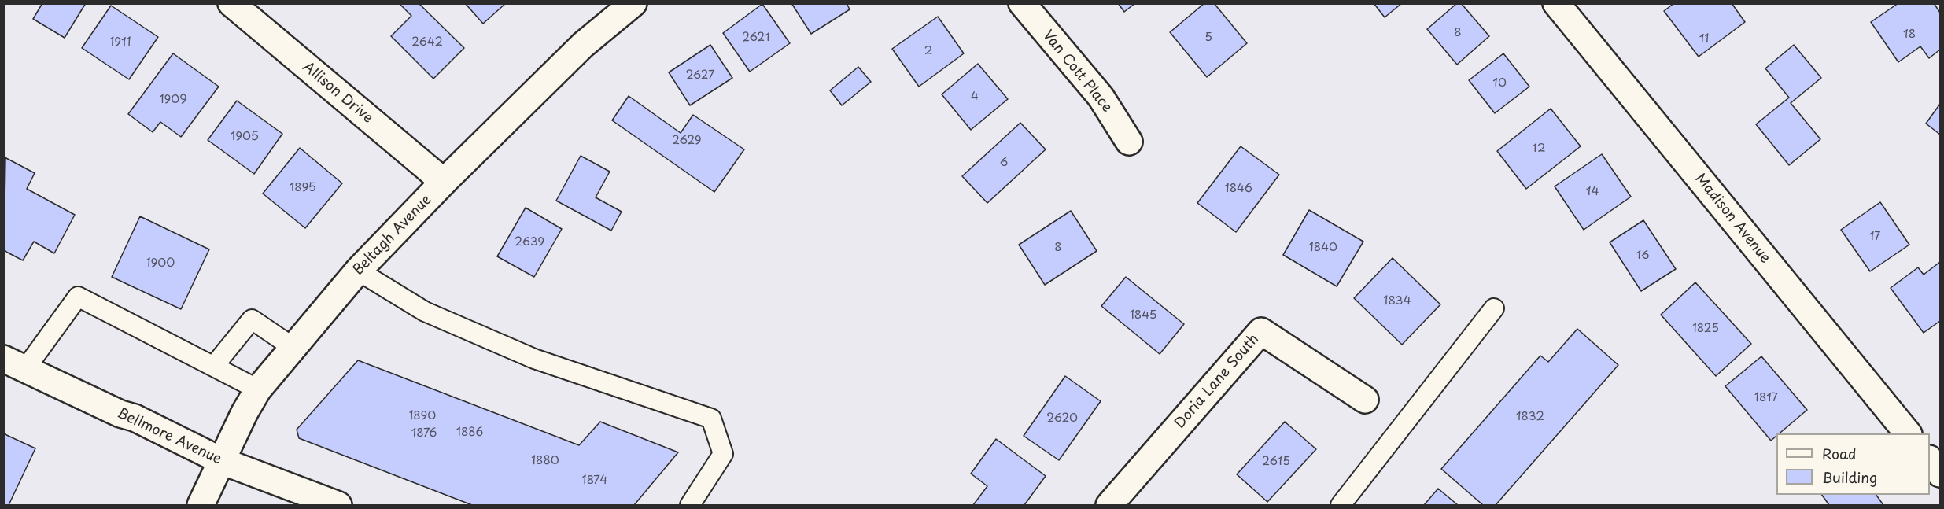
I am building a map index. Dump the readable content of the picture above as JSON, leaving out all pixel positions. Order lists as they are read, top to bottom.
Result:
{
  "streets": {
    "street": [
      "Van Cott Place",
      "Allison Drive",
      "Madison Avenue",
      "Beltagh Avenue",
      "Doria Lane South",
      "Bellmore Avenue"
    ]
  },
  "crossings": [
    ["Allison Drive", "Beltagh Avenue"],
    ["Beltagh Avenue", "Bellmore Avenue"]
  ],
  "house_numbers": [
    "8",
    "18",
    "2621",
    "5",
    "11",
    "1911",
    "2642",
    "2",
    "2627",
    "10",
    "4",
    "1909",
    "1905",
    "2629",
    "12",
    "6",
    "1895",
    "1846",
    "14",
    "17",
    "2639",
    "8",
    "1840",
    "16",
    "1900",
    "1834",
    "1845",
    "1825",
    "1817",
    "1890",
    "1832",
    "2620",
    "1886",
    "1876",
    "1880",
    "2615",
    "1874"
  ],
  "legend": ["Road", "Building"]
}
